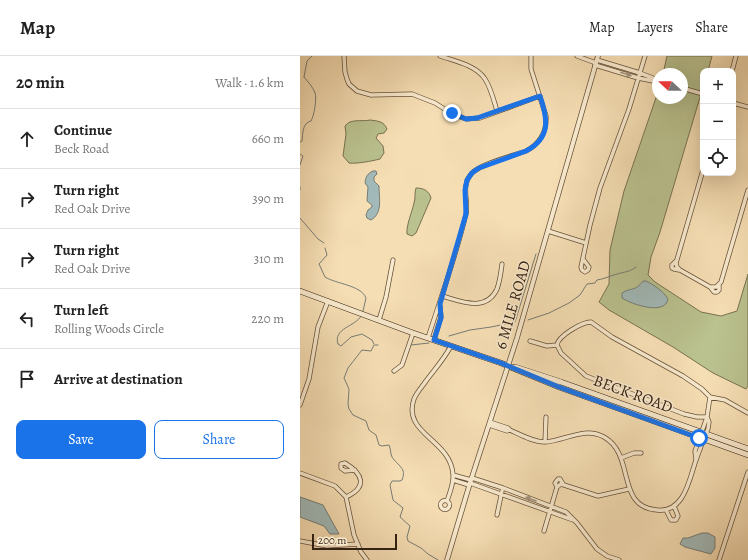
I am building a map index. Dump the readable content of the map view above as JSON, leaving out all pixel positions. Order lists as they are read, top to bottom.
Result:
{
  "streets": {
    "main road": ["BECK ROAD"],
    "street": ["6 MILE ROAD"]
  },
  "crossings": [
    ["6 MILE ROAD", "BECK ROAD"]
  ],
  "scale_bar": "200 m",
  "north": "left",
  "page": {
    "header": "Map",
    "nav": ["Map", "Layers", "Share"],
    "heading": ["20 min", "Walk · 1.6 km"],
    "map_buttons": ["+", "−"],
    "list": [
      ["Continue", "Beck Road", "660 m"],
      ["Turn right", "Red Oak Drive", "390 m"],
      ["Turn right", "Red Oak Drive", "310 m"],
      ["Turn left", "Rolling Woods Circle", "220 m"],
      "Arrive at destination"
    ],
    "buttons": ["Save", "Share"],
    "scale": "200 m"
  }
}
